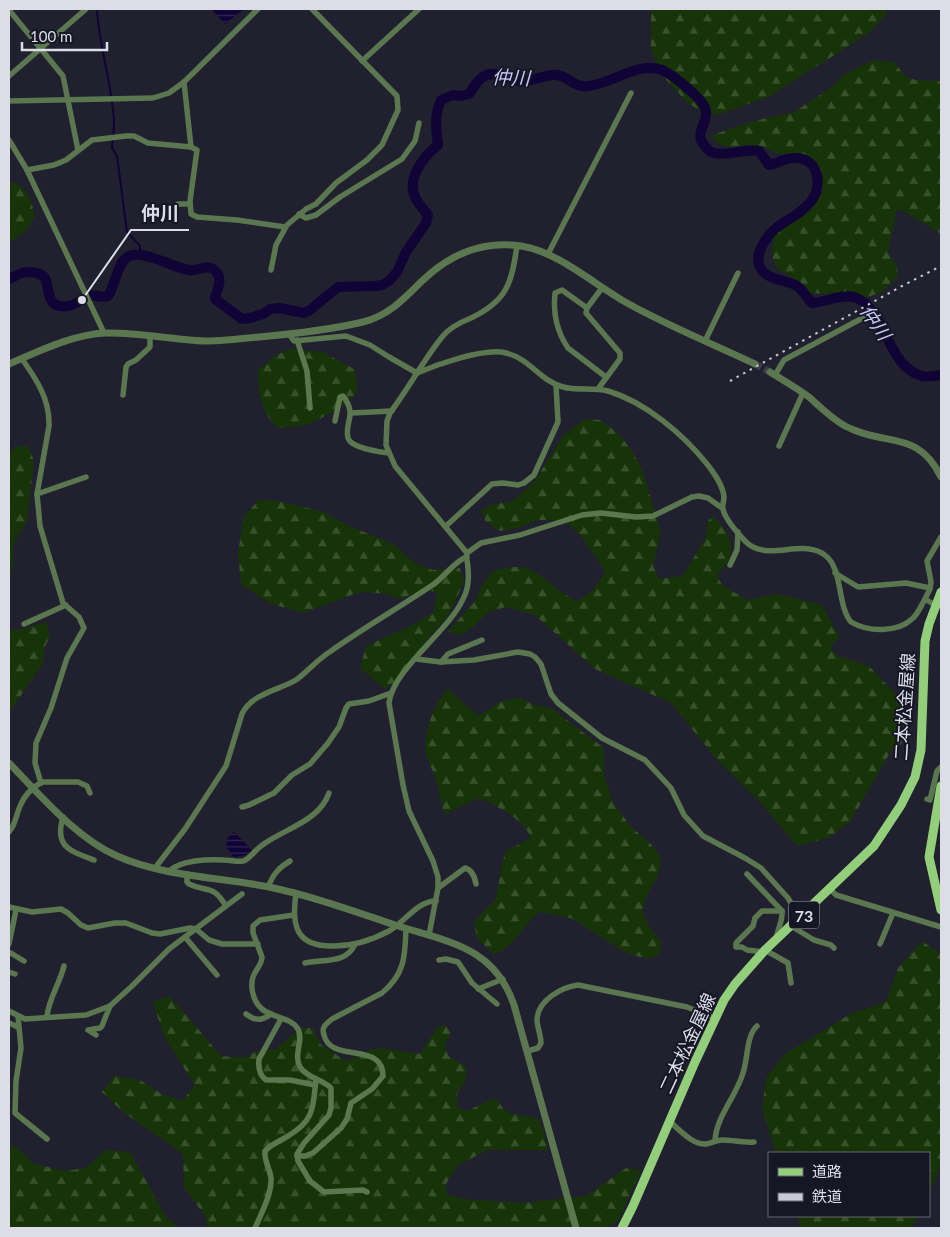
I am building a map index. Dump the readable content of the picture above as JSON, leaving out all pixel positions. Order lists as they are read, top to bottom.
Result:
{
  "streets": {
    "main road": ["二本松金屋線", "73"]
  },
  "water": ["仲川"],
  "places": ["仲川"],
  "legend": ["道路", "鉄道"],
  "scale_bar": "100 m"
}
